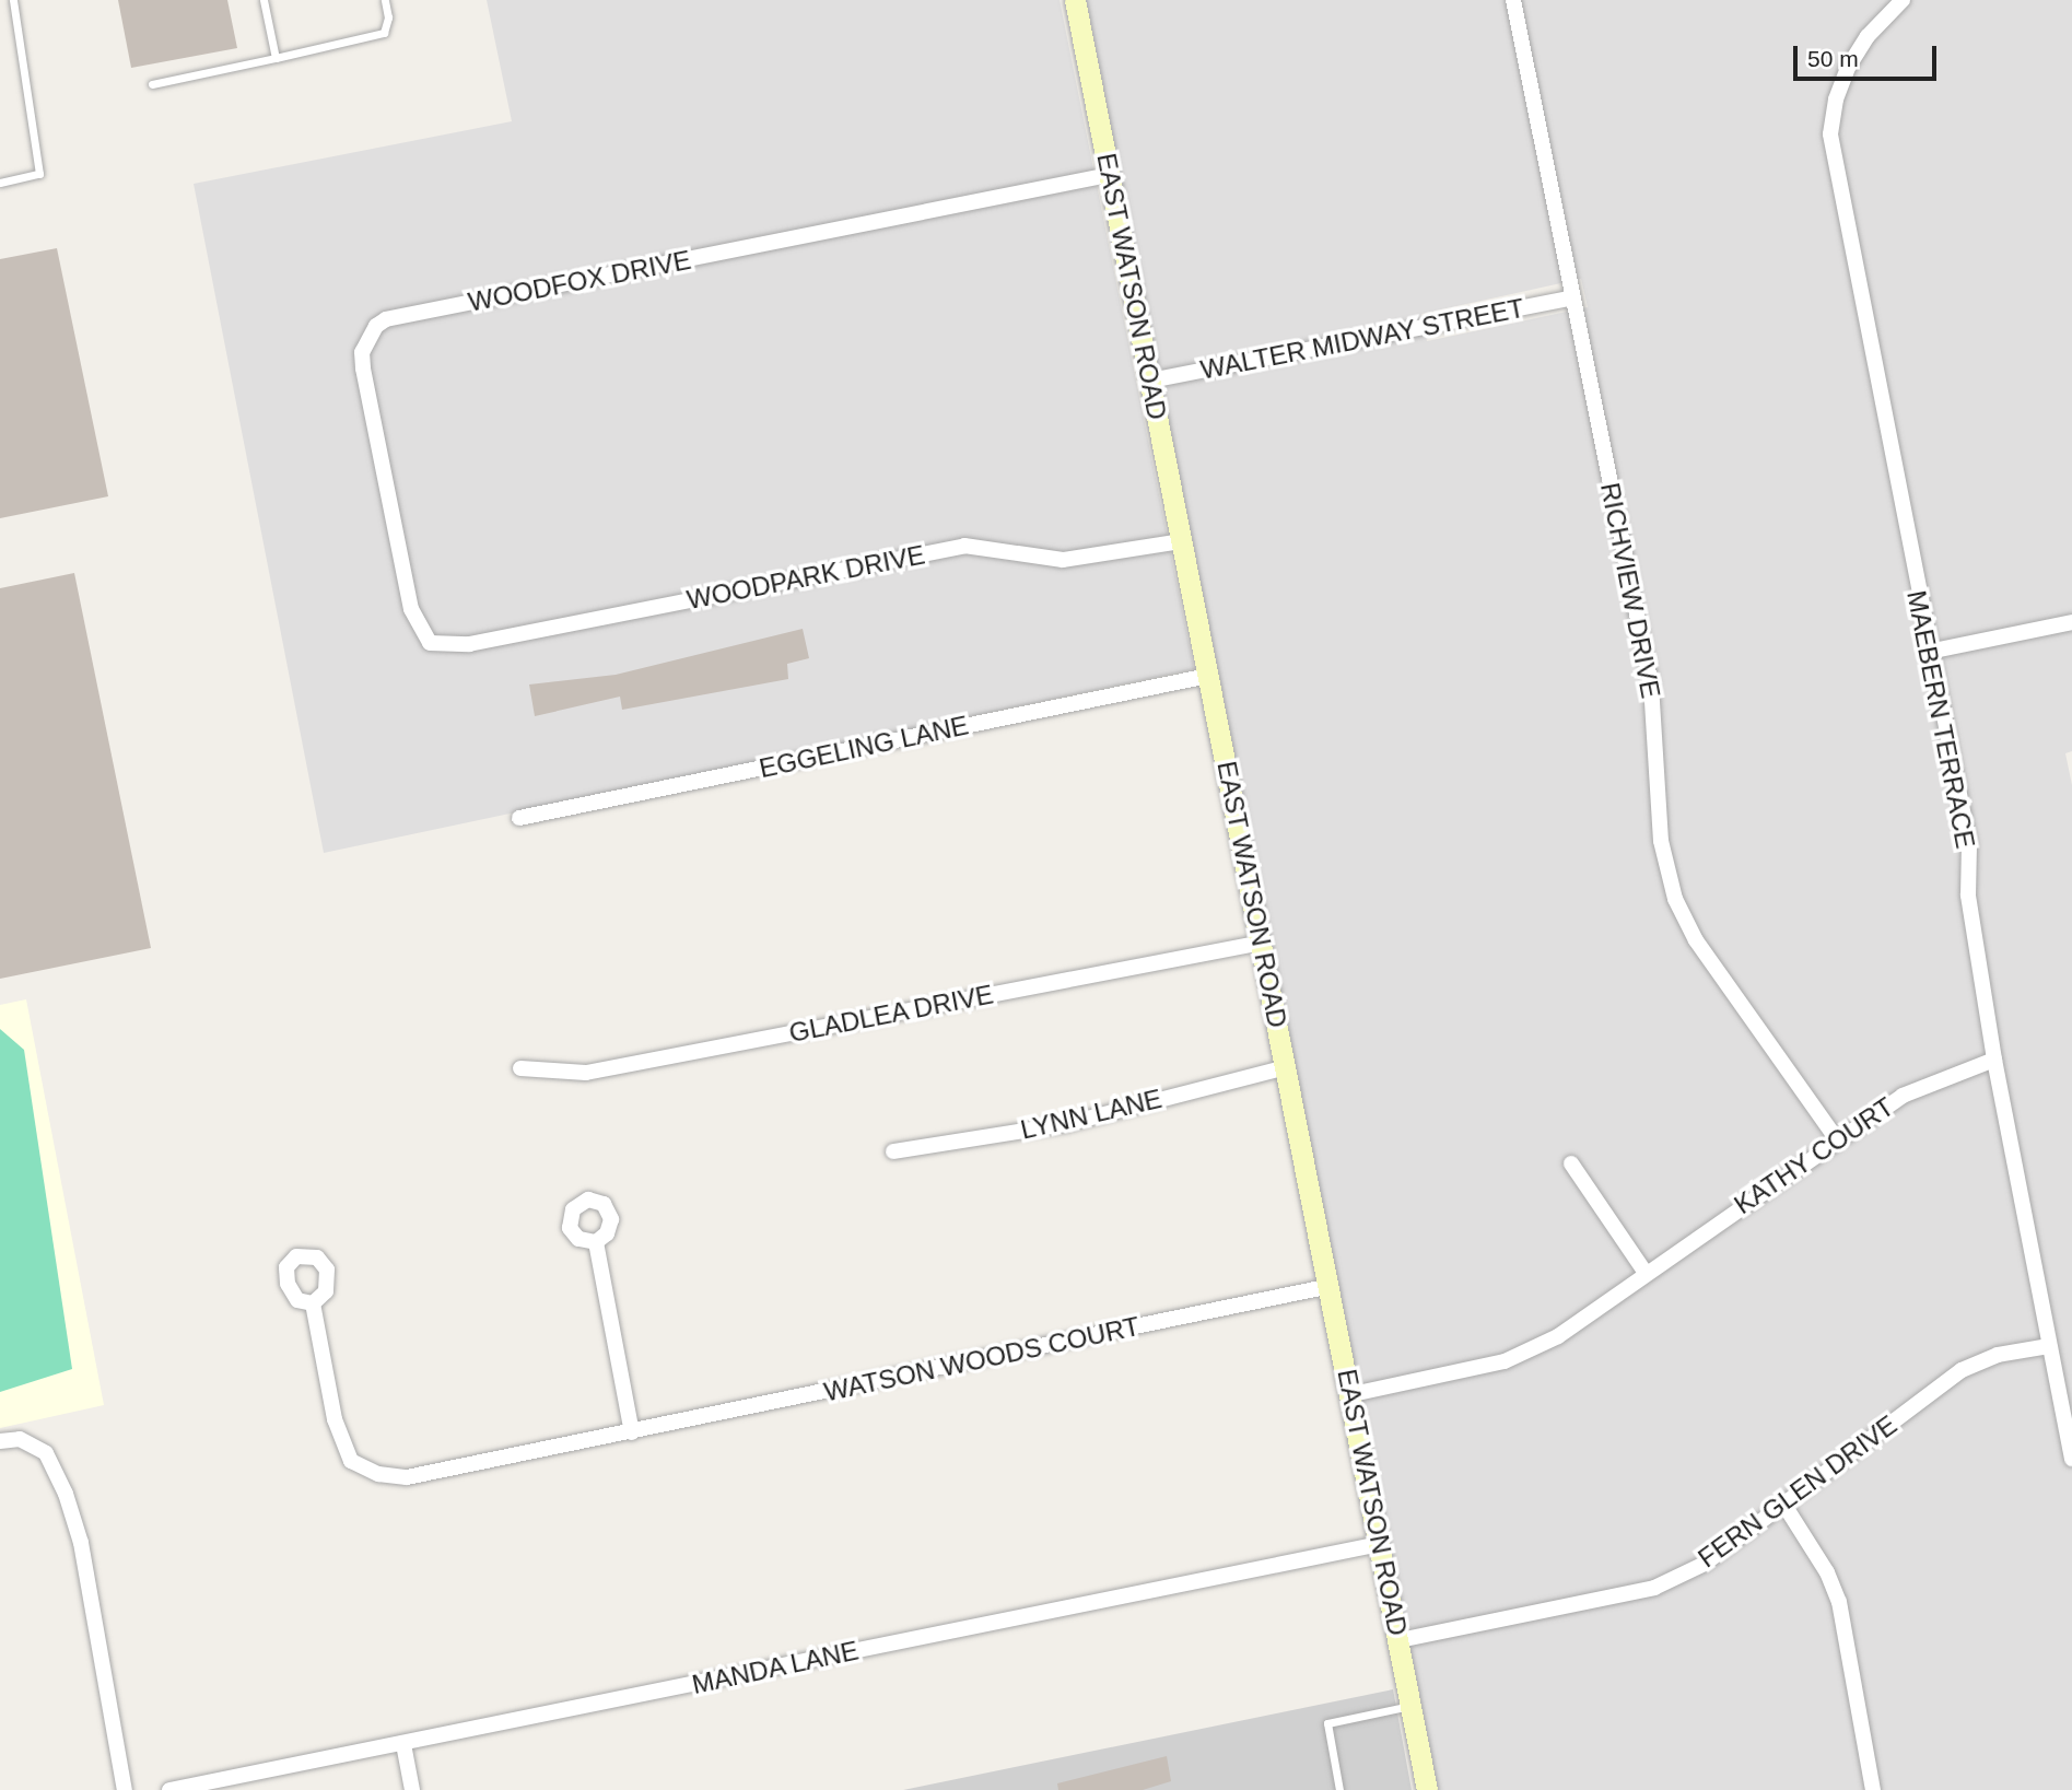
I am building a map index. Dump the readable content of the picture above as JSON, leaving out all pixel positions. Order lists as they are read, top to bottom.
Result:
{
  "streets": {
    "street": [
      "WOODFOX DRIVE",
      "EAST WATSON ROAD",
      "WALTER MIDWAY STREET",
      "WOODPARK DRIVE",
      "RICHVIEW DRIVE",
      "MAEBERN TERRACE",
      "EGGELING LANE",
      "GLADLEA DRIVE",
      "LYNN LANE",
      "KATHY COURT",
      "WATSON WOODS COURT",
      "FERN GLEN DRIVE",
      "MANDA LANE"
    ]
  },
  "crossings": [
    ["WOODFOX DRIVE", "EAST WATSON ROAD"],
    ["WOODFOX DRIVE", "WOODPARK DRIVE"],
    ["EAST WATSON ROAD", "WALTER MIDWAY STREET"],
    ["EAST WATSON ROAD", "WOODPARK DRIVE"],
    ["EAST WATSON ROAD", "EGGELING LANE"],
    ["EAST WATSON ROAD", "GLADLEA DRIVE"],
    ["EAST WATSON ROAD", "LYNN LANE"],
    ["EAST WATSON ROAD", "KATHY COURT"],
    ["EAST WATSON ROAD", "WATSON WOODS COURT"],
    ["EAST WATSON ROAD", "FERN GLEN DRIVE"],
    ["EAST WATSON ROAD", "MANDA LANE"],
    ["WALTER MIDWAY STREET", "RICHVIEW DRIVE"],
    ["RICHVIEW DRIVE", "KATHY COURT"],
    ["MAEBERN TERRACE", "KATHY COURT"],
    ["MAEBERN TERRACE", "FERN GLEN DRIVE"]
  ],
  "scale_bar": "50 m"
}
